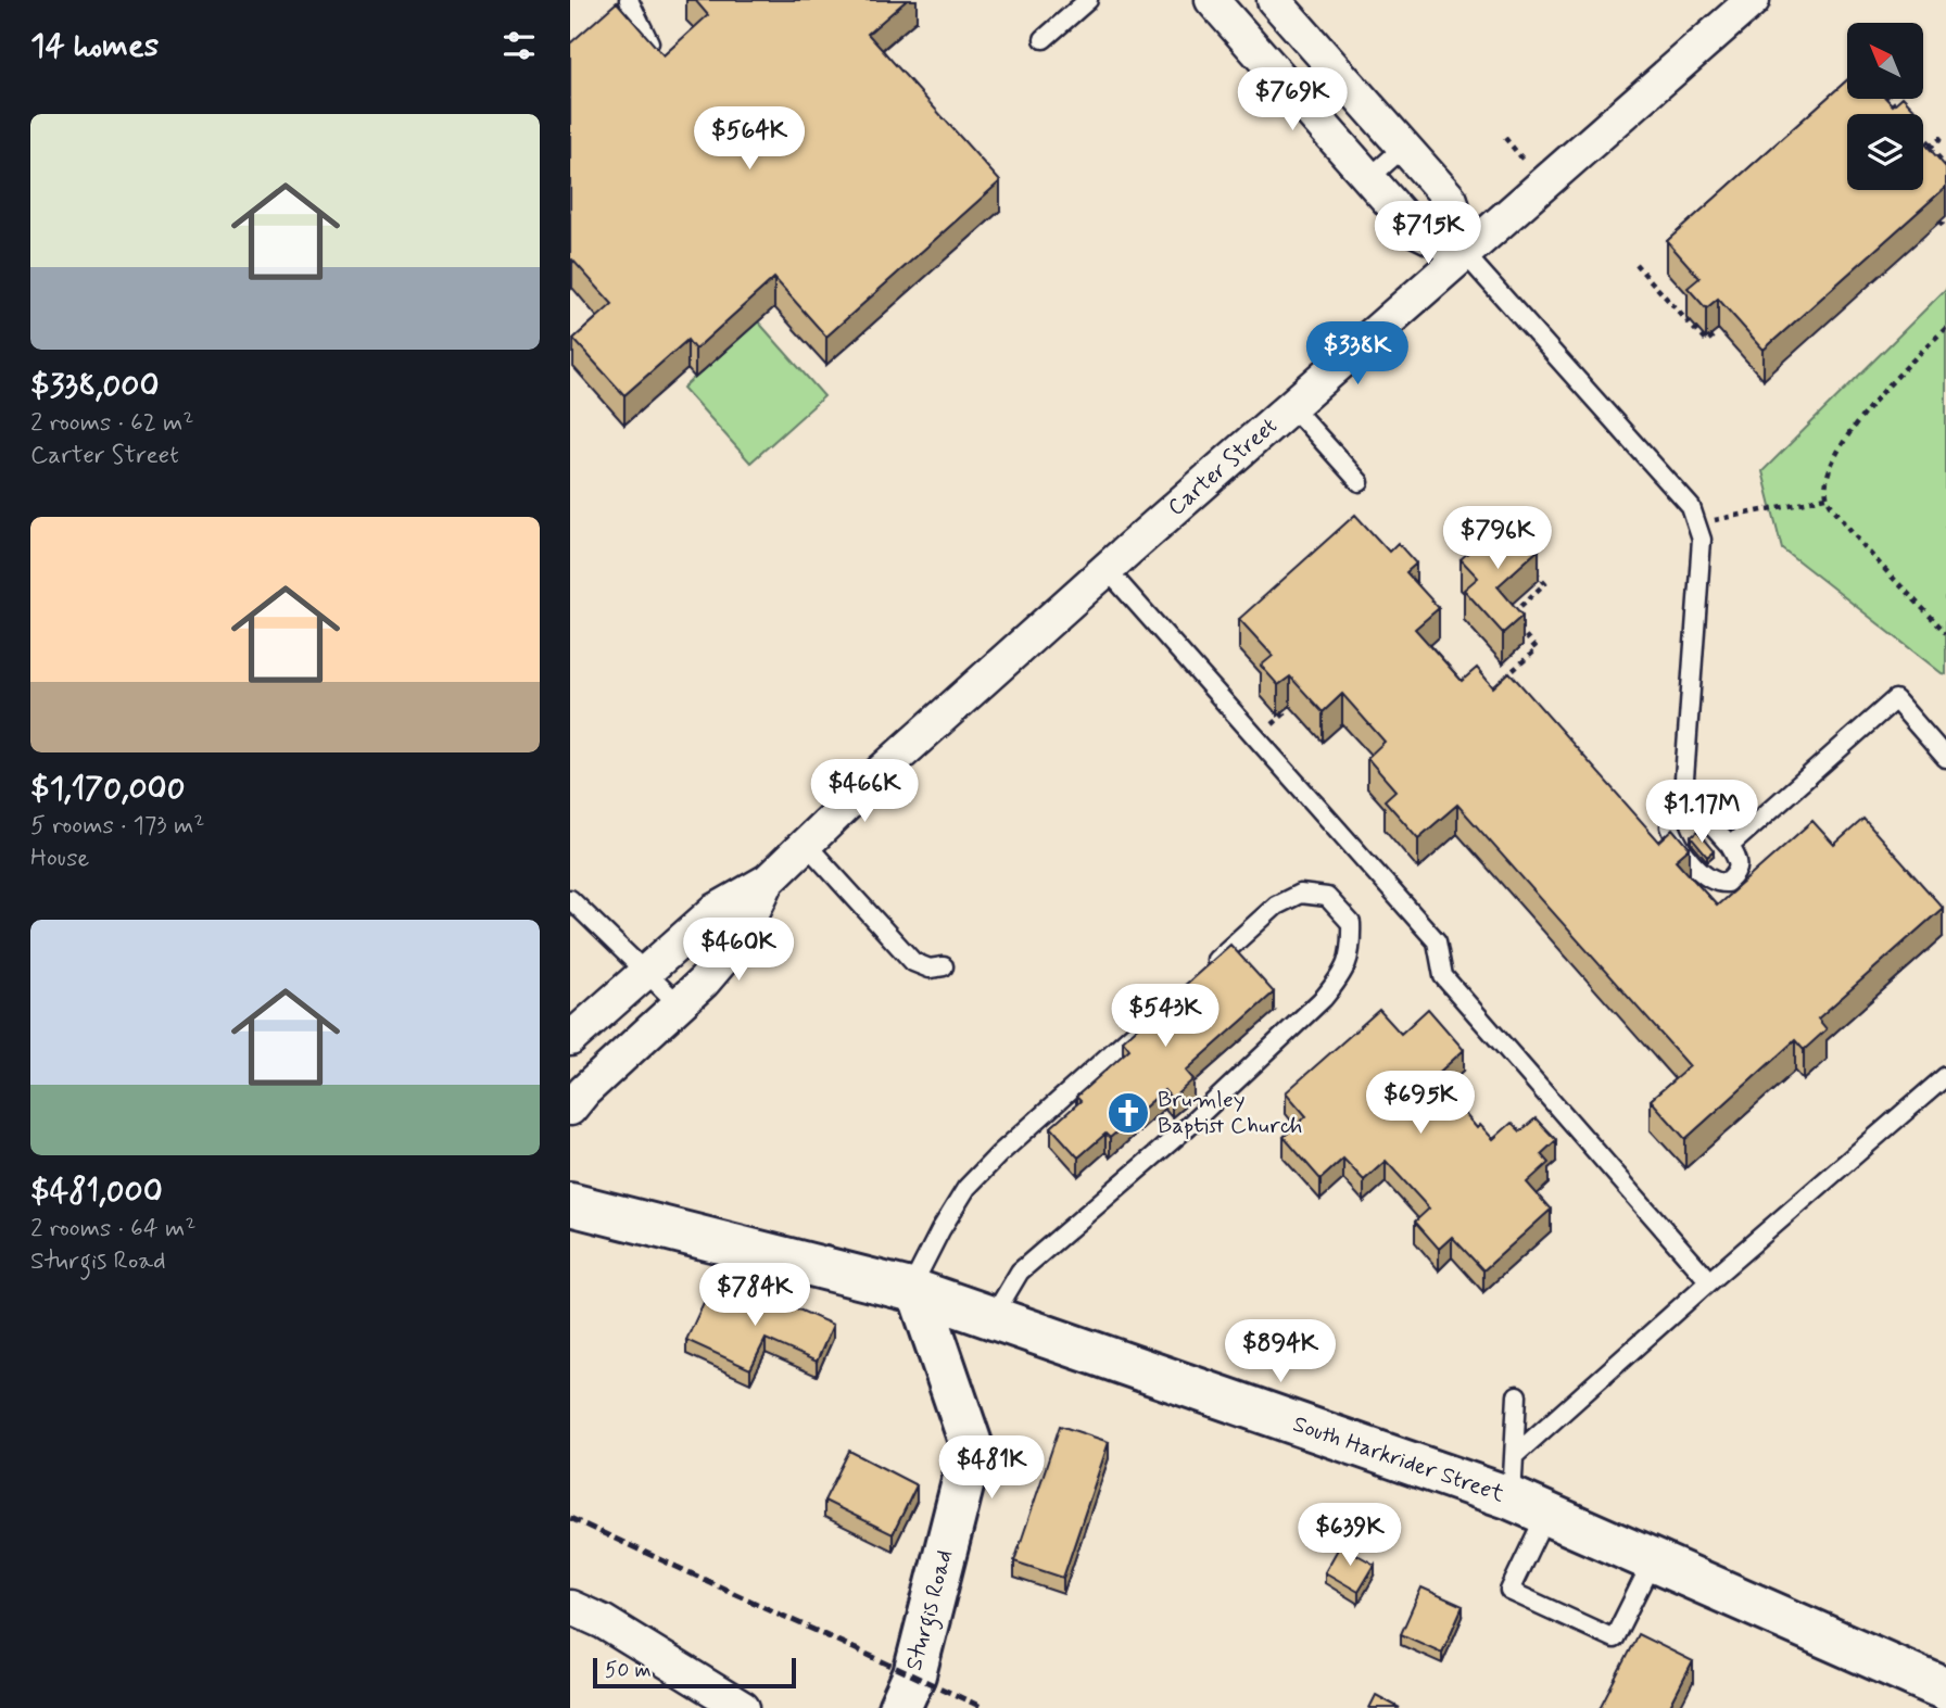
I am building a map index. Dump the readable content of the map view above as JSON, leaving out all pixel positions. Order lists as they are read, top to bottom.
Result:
{
  "streets": {
    "main road": ["South Harkrider Street", "Sturgis Road"],
    "street": ["Carter Street"]
  },
  "crossings": [
    ["South Harkrider Street", "Sturgis Road"]
  ],
  "places": {
    "church": ["Brumley Baptist Church"]
  },
  "scale_bar": "50 m",
  "north": "top left",
  "page": {
    "heading": "14 homes",
    "price": [
      "$769K",
      "$564K",
      "$715K",
      "$338K",
      "$796K",
      "$466K",
      "$1.17M",
      "$460K",
      "$543K",
      "$695K",
      "$784K",
      "$894K",
      "$481K",
      "$639K"
    ],
    "list": [
      {
        "name": "$338,000",
        "note": "2 rooms · 62 m² · Carter Street"
      },
      {
        "name": "$1,170,000",
        "note": "5 rooms · 173 m² · House"
      },
      {
        "name": "$481,000",
        "note": "2 rooms · 64 m² · Sturgis Road"
      }
    ],
    "scale": "50 m"
  }
}
